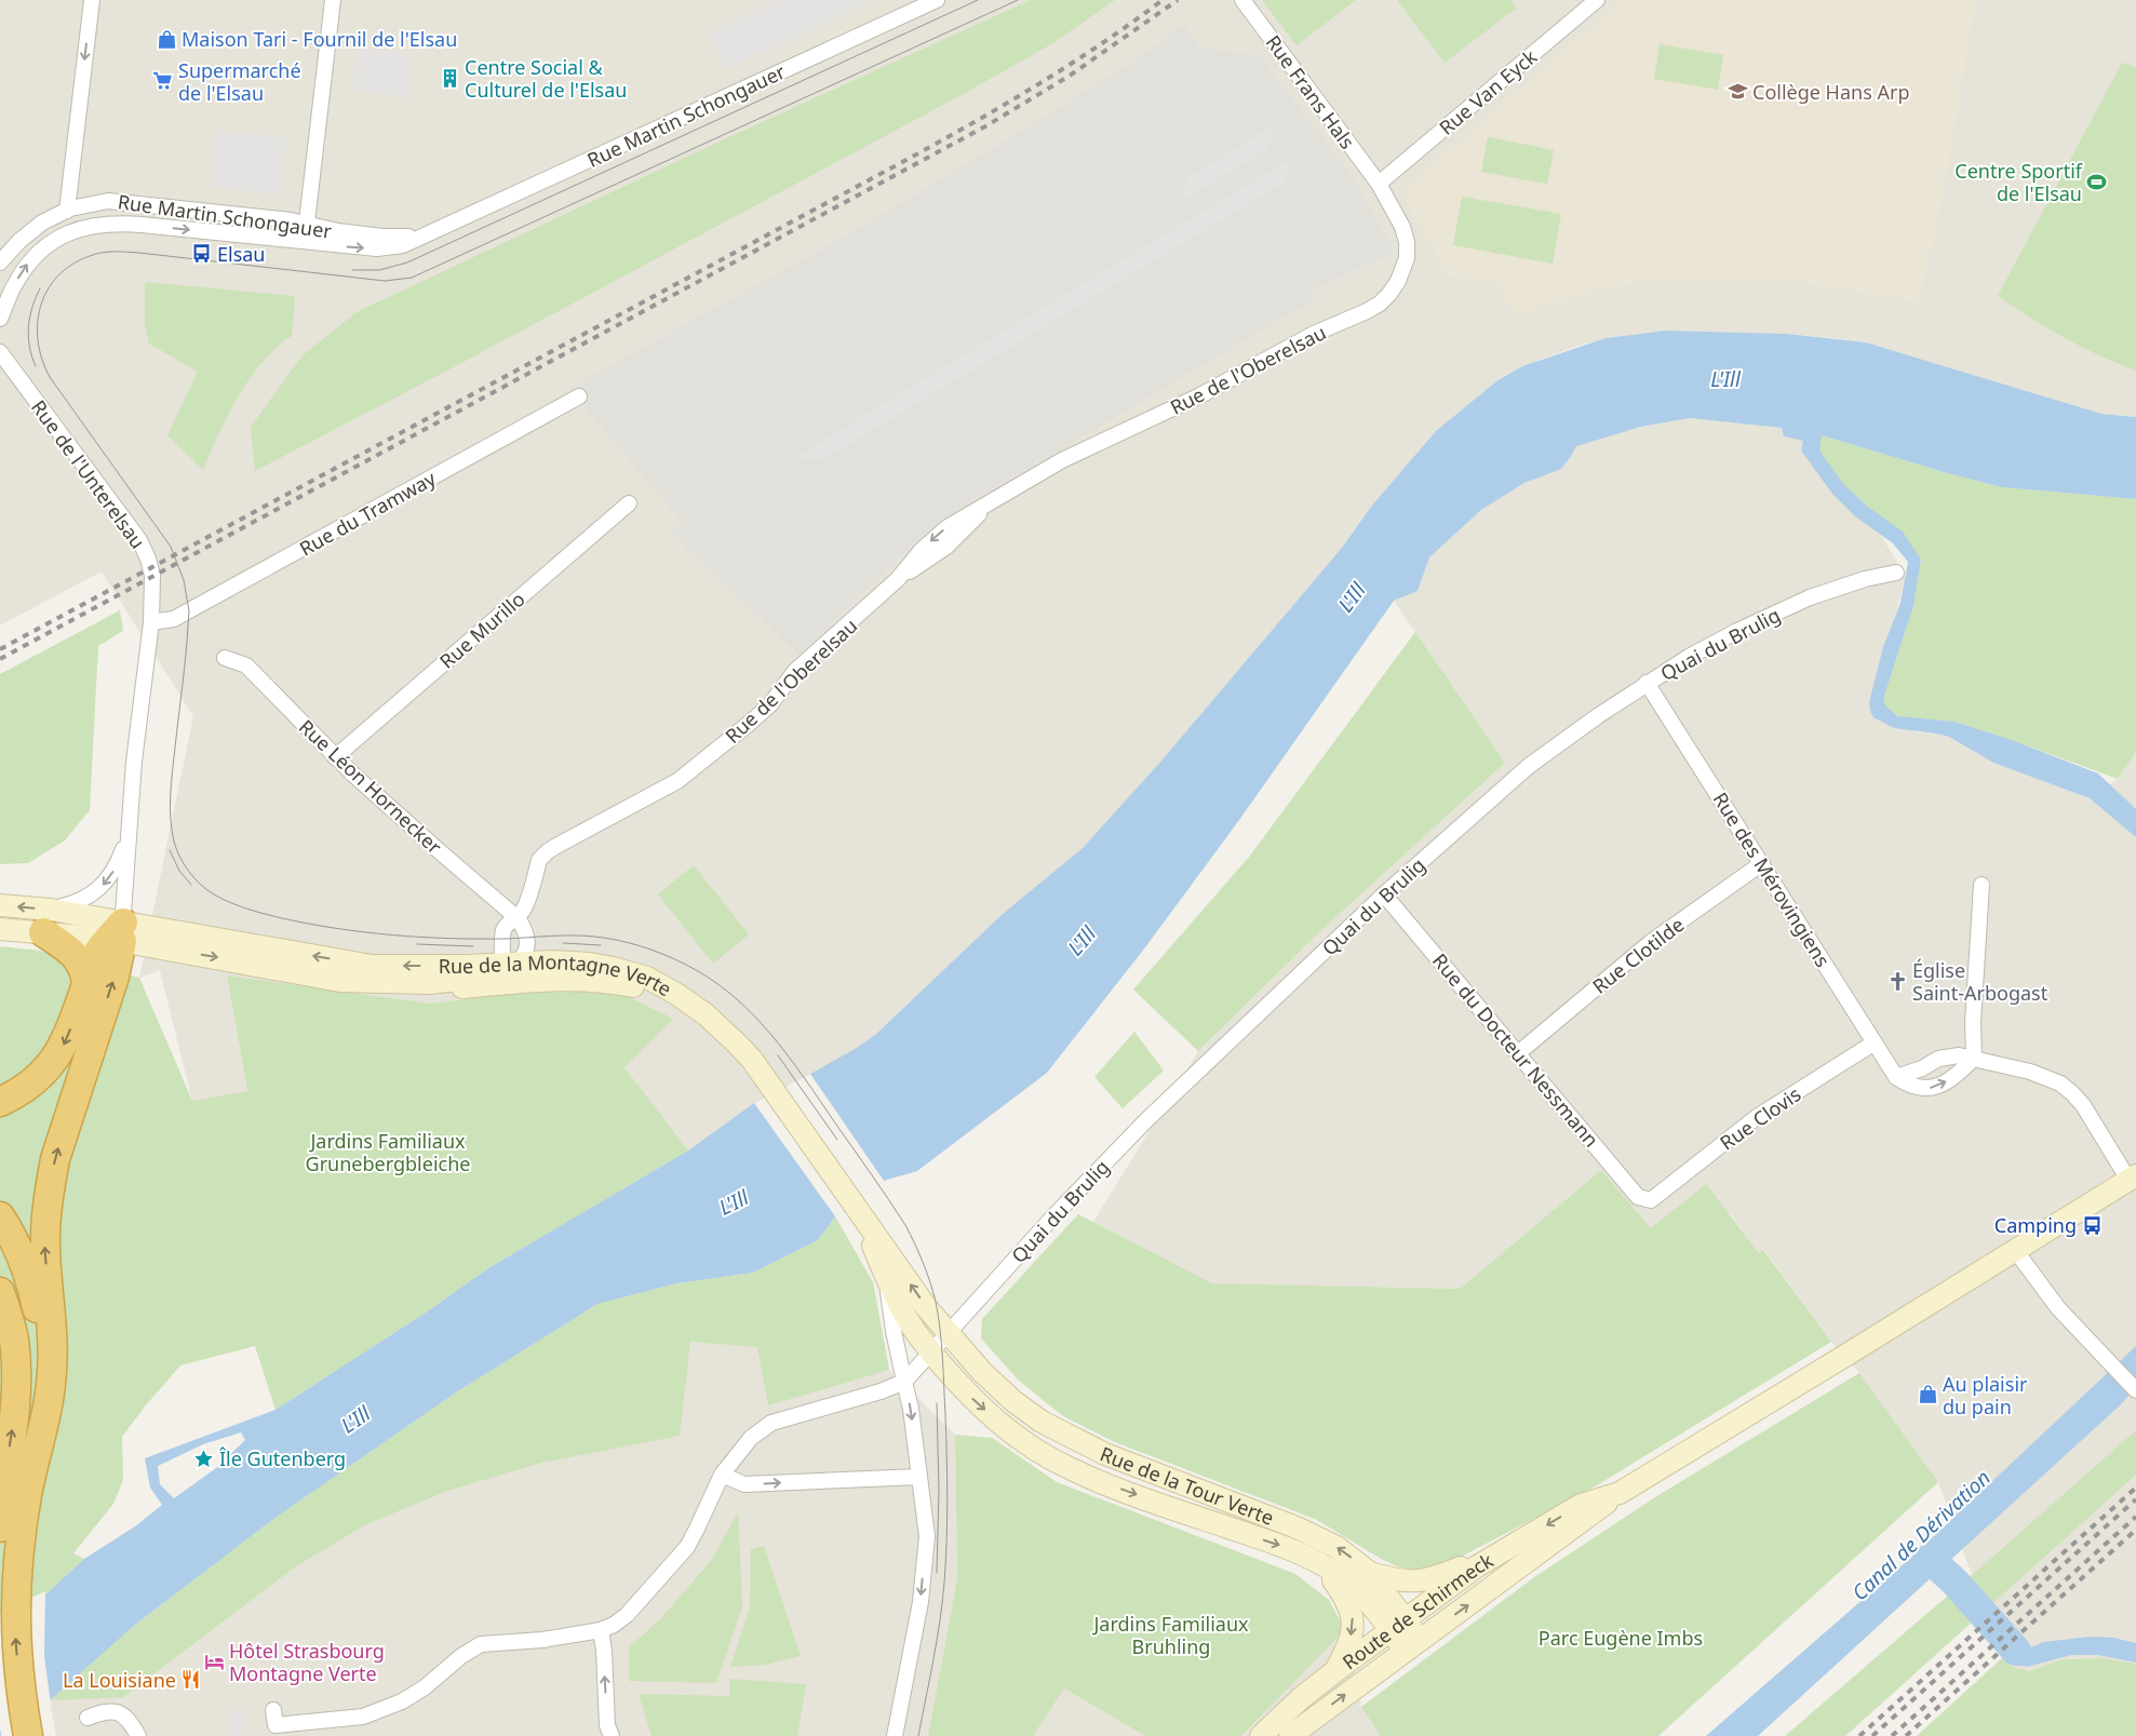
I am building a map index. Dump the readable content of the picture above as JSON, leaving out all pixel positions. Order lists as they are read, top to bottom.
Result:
{
  "streets": {
    "main road": ["Rue de la Montagne Verte", "Rue de la Tour Verte", "Route de Schirmeck"],
    "street": [
      "Rue Frans Hals",
      "Rue Van Eyck",
      "Rue Martin Schongauer",
      "Rue de l'Oberelsau",
      "Rue de l'Unterelsau",
      "Rue du Tramway",
      "Rue Murillo",
      "Quai du Brulig",
      "Rue Léon Hornecker",
      "Rue des Mérovingiens",
      "Rue Clotilde",
      "Rue du Docteur Nessmann",
      "Rue Clovis"
    ]
  },
  "crossings": [
    ["Rue Frans Hals", "Rue Van Eyck"],
    ["Rue Frans Hals", "Rue de l'Oberelsau"],
    ["Rue Van Eyck", "Rue de l'Oberelsau"],
    ["Rue de l'Oberelsau", "Rue Léon Hornecker"],
    ["Rue de l'Oberelsau", "Rue de la Montagne Verte"],
    ["Rue de l'Unterelsau", "Rue du Tramway"],
    ["Rue Murillo", "Rue Léon Hornecker"],
    ["Quai du Brulig", "Rue des Mérovingiens"],
    ["Quai du Brulig", "Rue du Docteur Nessmann"],
    ["Quai du Brulig", "Rue de la Tour Verte"],
    ["Rue des Mérovingiens", "Rue Clotilde"],
    ["Rue des Mérovingiens", "Rue Clovis"],
    ["Rue Clotilde", "Rue du Docteur Nessmann"],
    ["Rue du Docteur Nessmann", "Rue Clovis"],
    ["Rue de la Tour Verte", "Route de Schirmeck"]
  ],
  "water": ["L'Ill", "Canal de Dérivation"],
  "parks": ["Jardins Familiaux Grunebergbleiche", "Jardins Familiaux Bruhling", "Parc Eugène Imbs"],
  "places": {
    "shop": ["Maison Tari - Fournil de l'Elsau", "Au plaisir du pain"],
    "building": ["Centre Social & Culturel de l'Elsau"],
    "supermarket": ["Supermarché de l'Elsau"],
    "school or university": ["Collège Hans Arp"],
    "sports": ["Centre Sportif de l'Elsau"],
    "bus stop": ["Elsau", "Camping"],
    "church": ["Église Saint-Arbogast"],
    "place": ["Île Gutenberg"],
    "hotel": ["Hôtel Strasbourg Montagne Verte"],
    "restaurant": ["La Louisiane"]
  }
}
